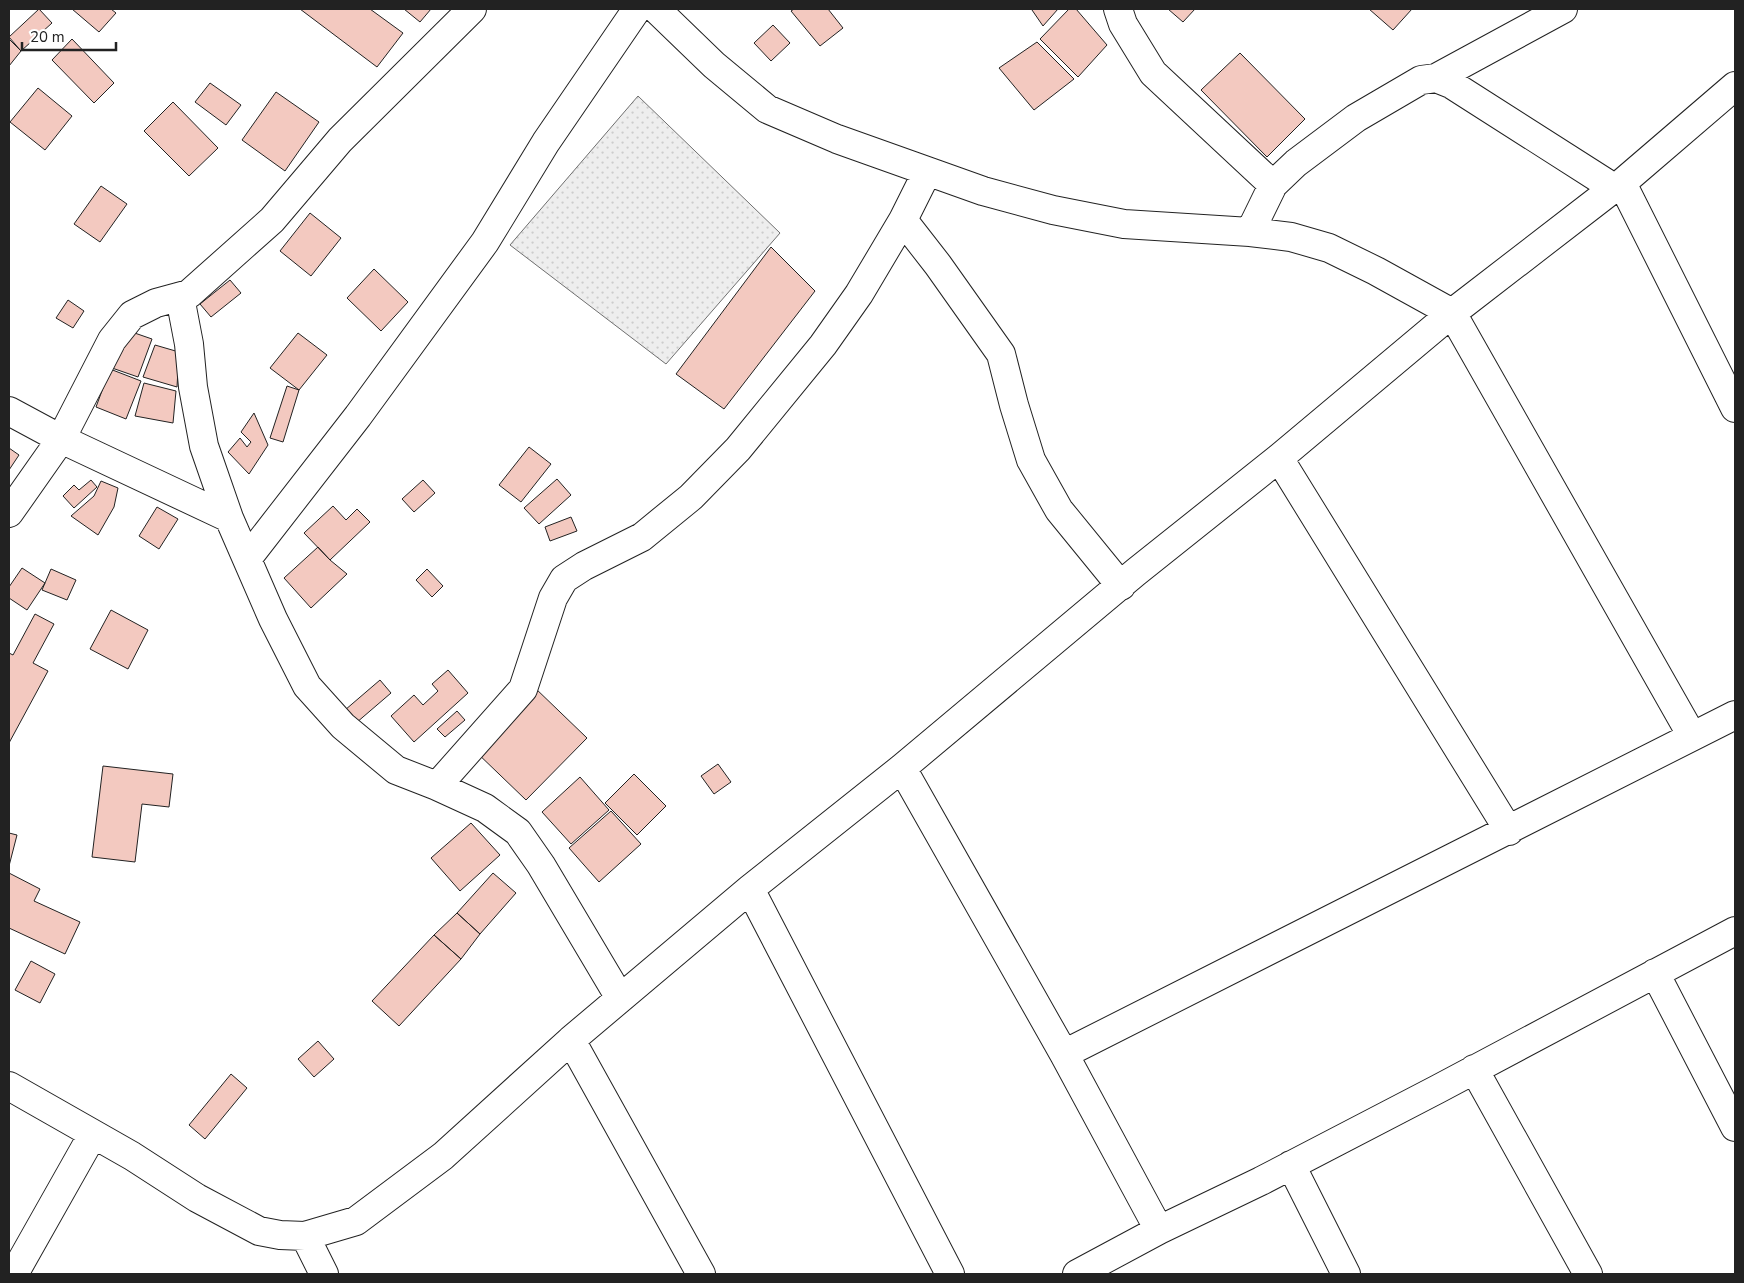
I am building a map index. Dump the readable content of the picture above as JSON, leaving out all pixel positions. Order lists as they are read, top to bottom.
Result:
{
  "scale_bar": "20 m"
}
